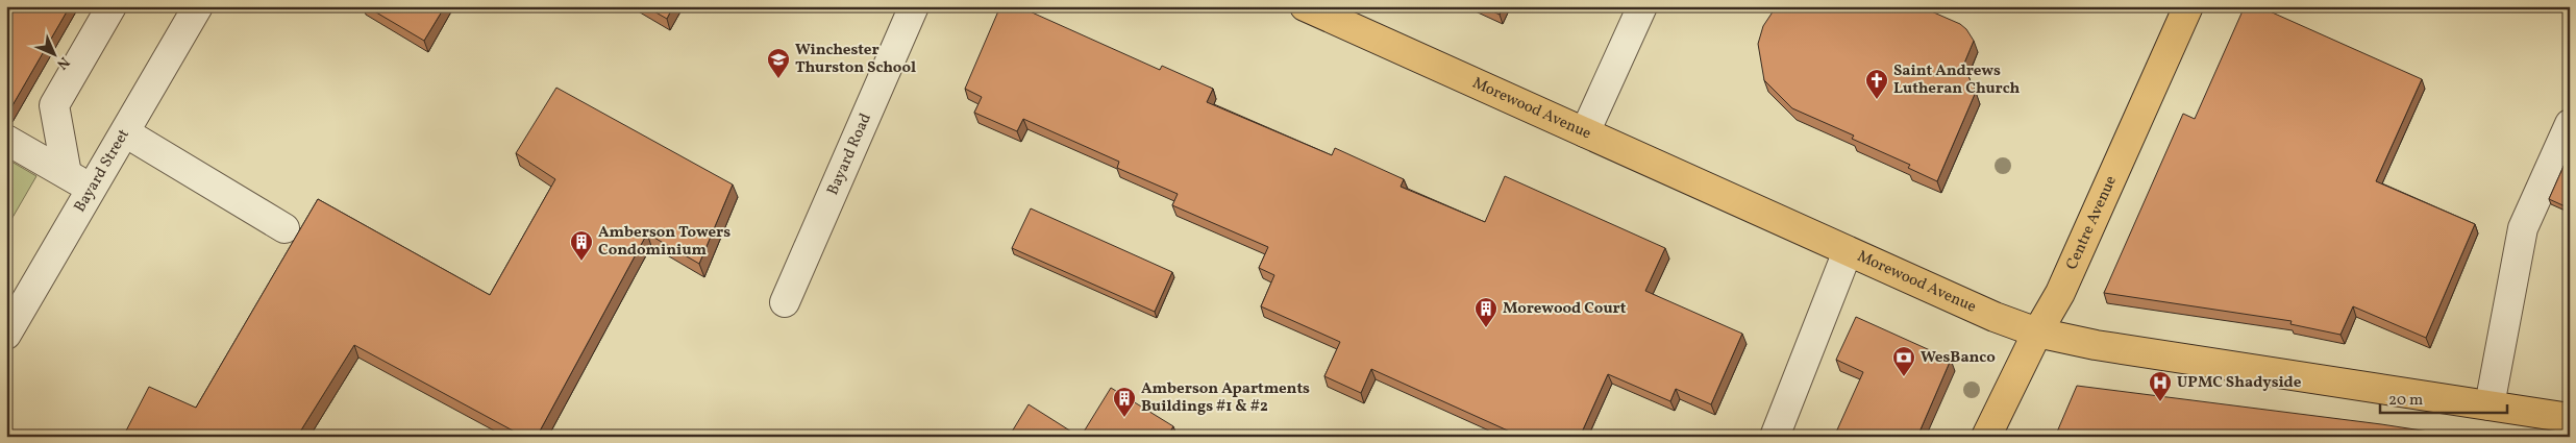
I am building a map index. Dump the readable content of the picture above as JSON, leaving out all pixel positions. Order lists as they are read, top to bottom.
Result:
{
  "streets": {
    "main road": ["Morewood Avenue", "Centre Avenue"],
    "street": ["Bayard Road", "Bayard Street"]
  },
  "crossings": [
    ["Morewood Avenue", "Centre Avenue"]
  ],
  "places": {
    "school or university": ["Winchester Thurston School"],
    "church": ["Saint Andrews Lutheran Church"],
    "building": ["Amberson Towers Condominium", "Morewood Court", "Amberson Apartments Buildings #1 & #2"],
    "bank": ["WesBanco"],
    "hospital": ["UPMC Shadyside"]
  },
  "scale_bar": "20 m",
  "north": "bottom right"
}
